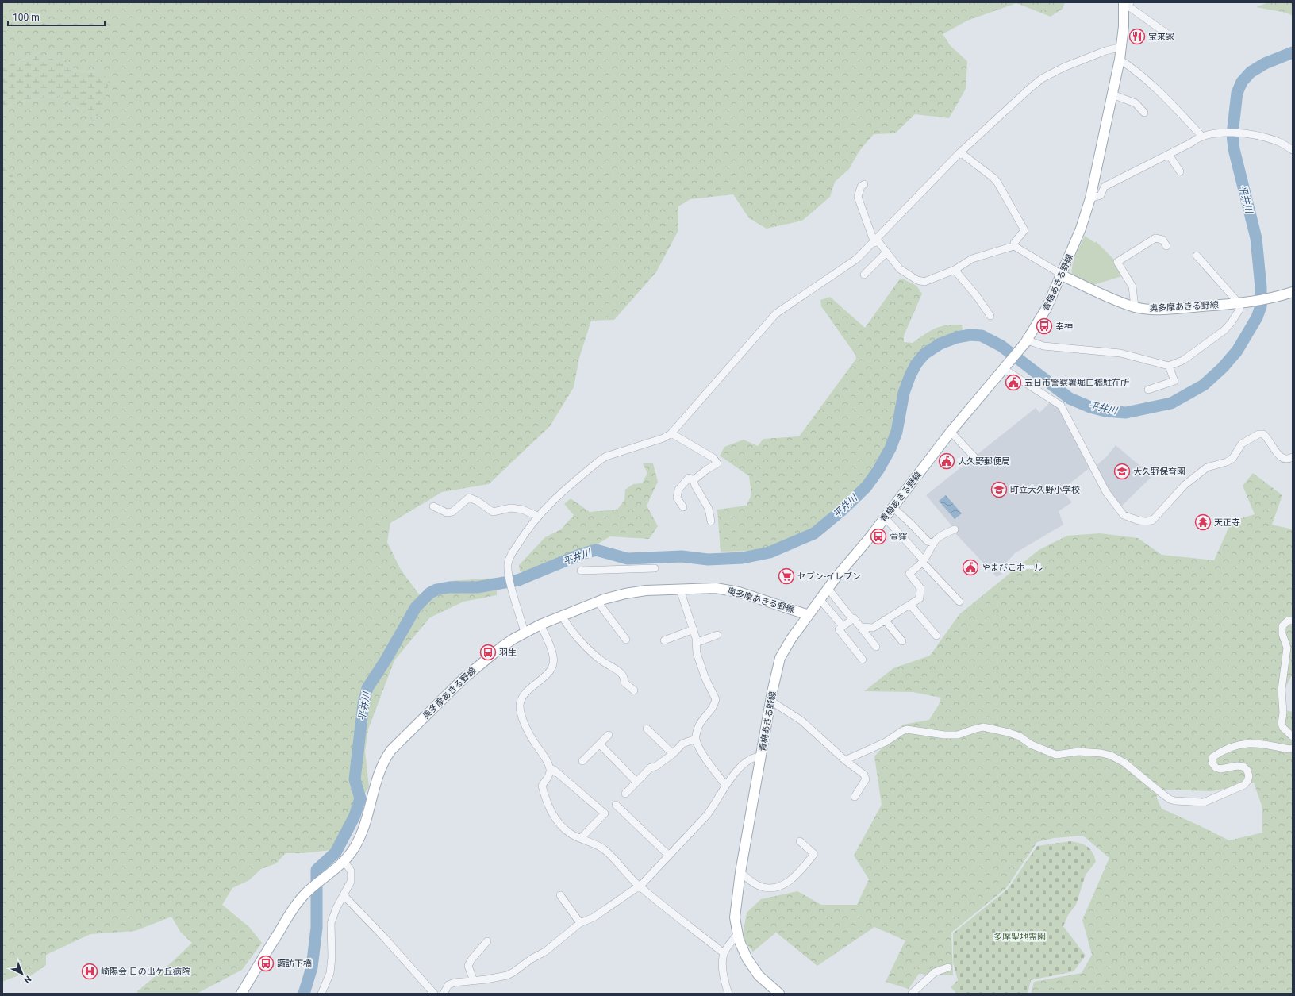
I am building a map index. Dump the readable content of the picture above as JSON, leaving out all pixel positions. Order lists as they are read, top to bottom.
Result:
{
  "streets": {
    "main road": ["青梅あきる野線", "奥多摩あきる野線"]
  },
  "crossings": [
    ["青梅あきる野線", "奥多摩あきる野線"]
  ],
  "water": ["平井川"],
  "parks": ["多摩聖地霊園"],
  "places": {
    "restaurant": ["宝来家"],
    "bus stop": [
      "幸神",
      "萱窪",
      "羽生",
      "諏訪下橋"
    ],
    "public building": ["五日市警察署堀口橋駐在所", "大久野郵便局", "やまびこホール"],
    "school or university": ["大久野保育園", "町立大久野小学校"],
    "temple": ["天正寺"],
    "supermarket": ["セブン-イレブン"],
    "hospital": ["崎陽会 日の出ケ丘病院"]
  },
  "scale_bar": "100 m",
  "north": "bottom right"
}
